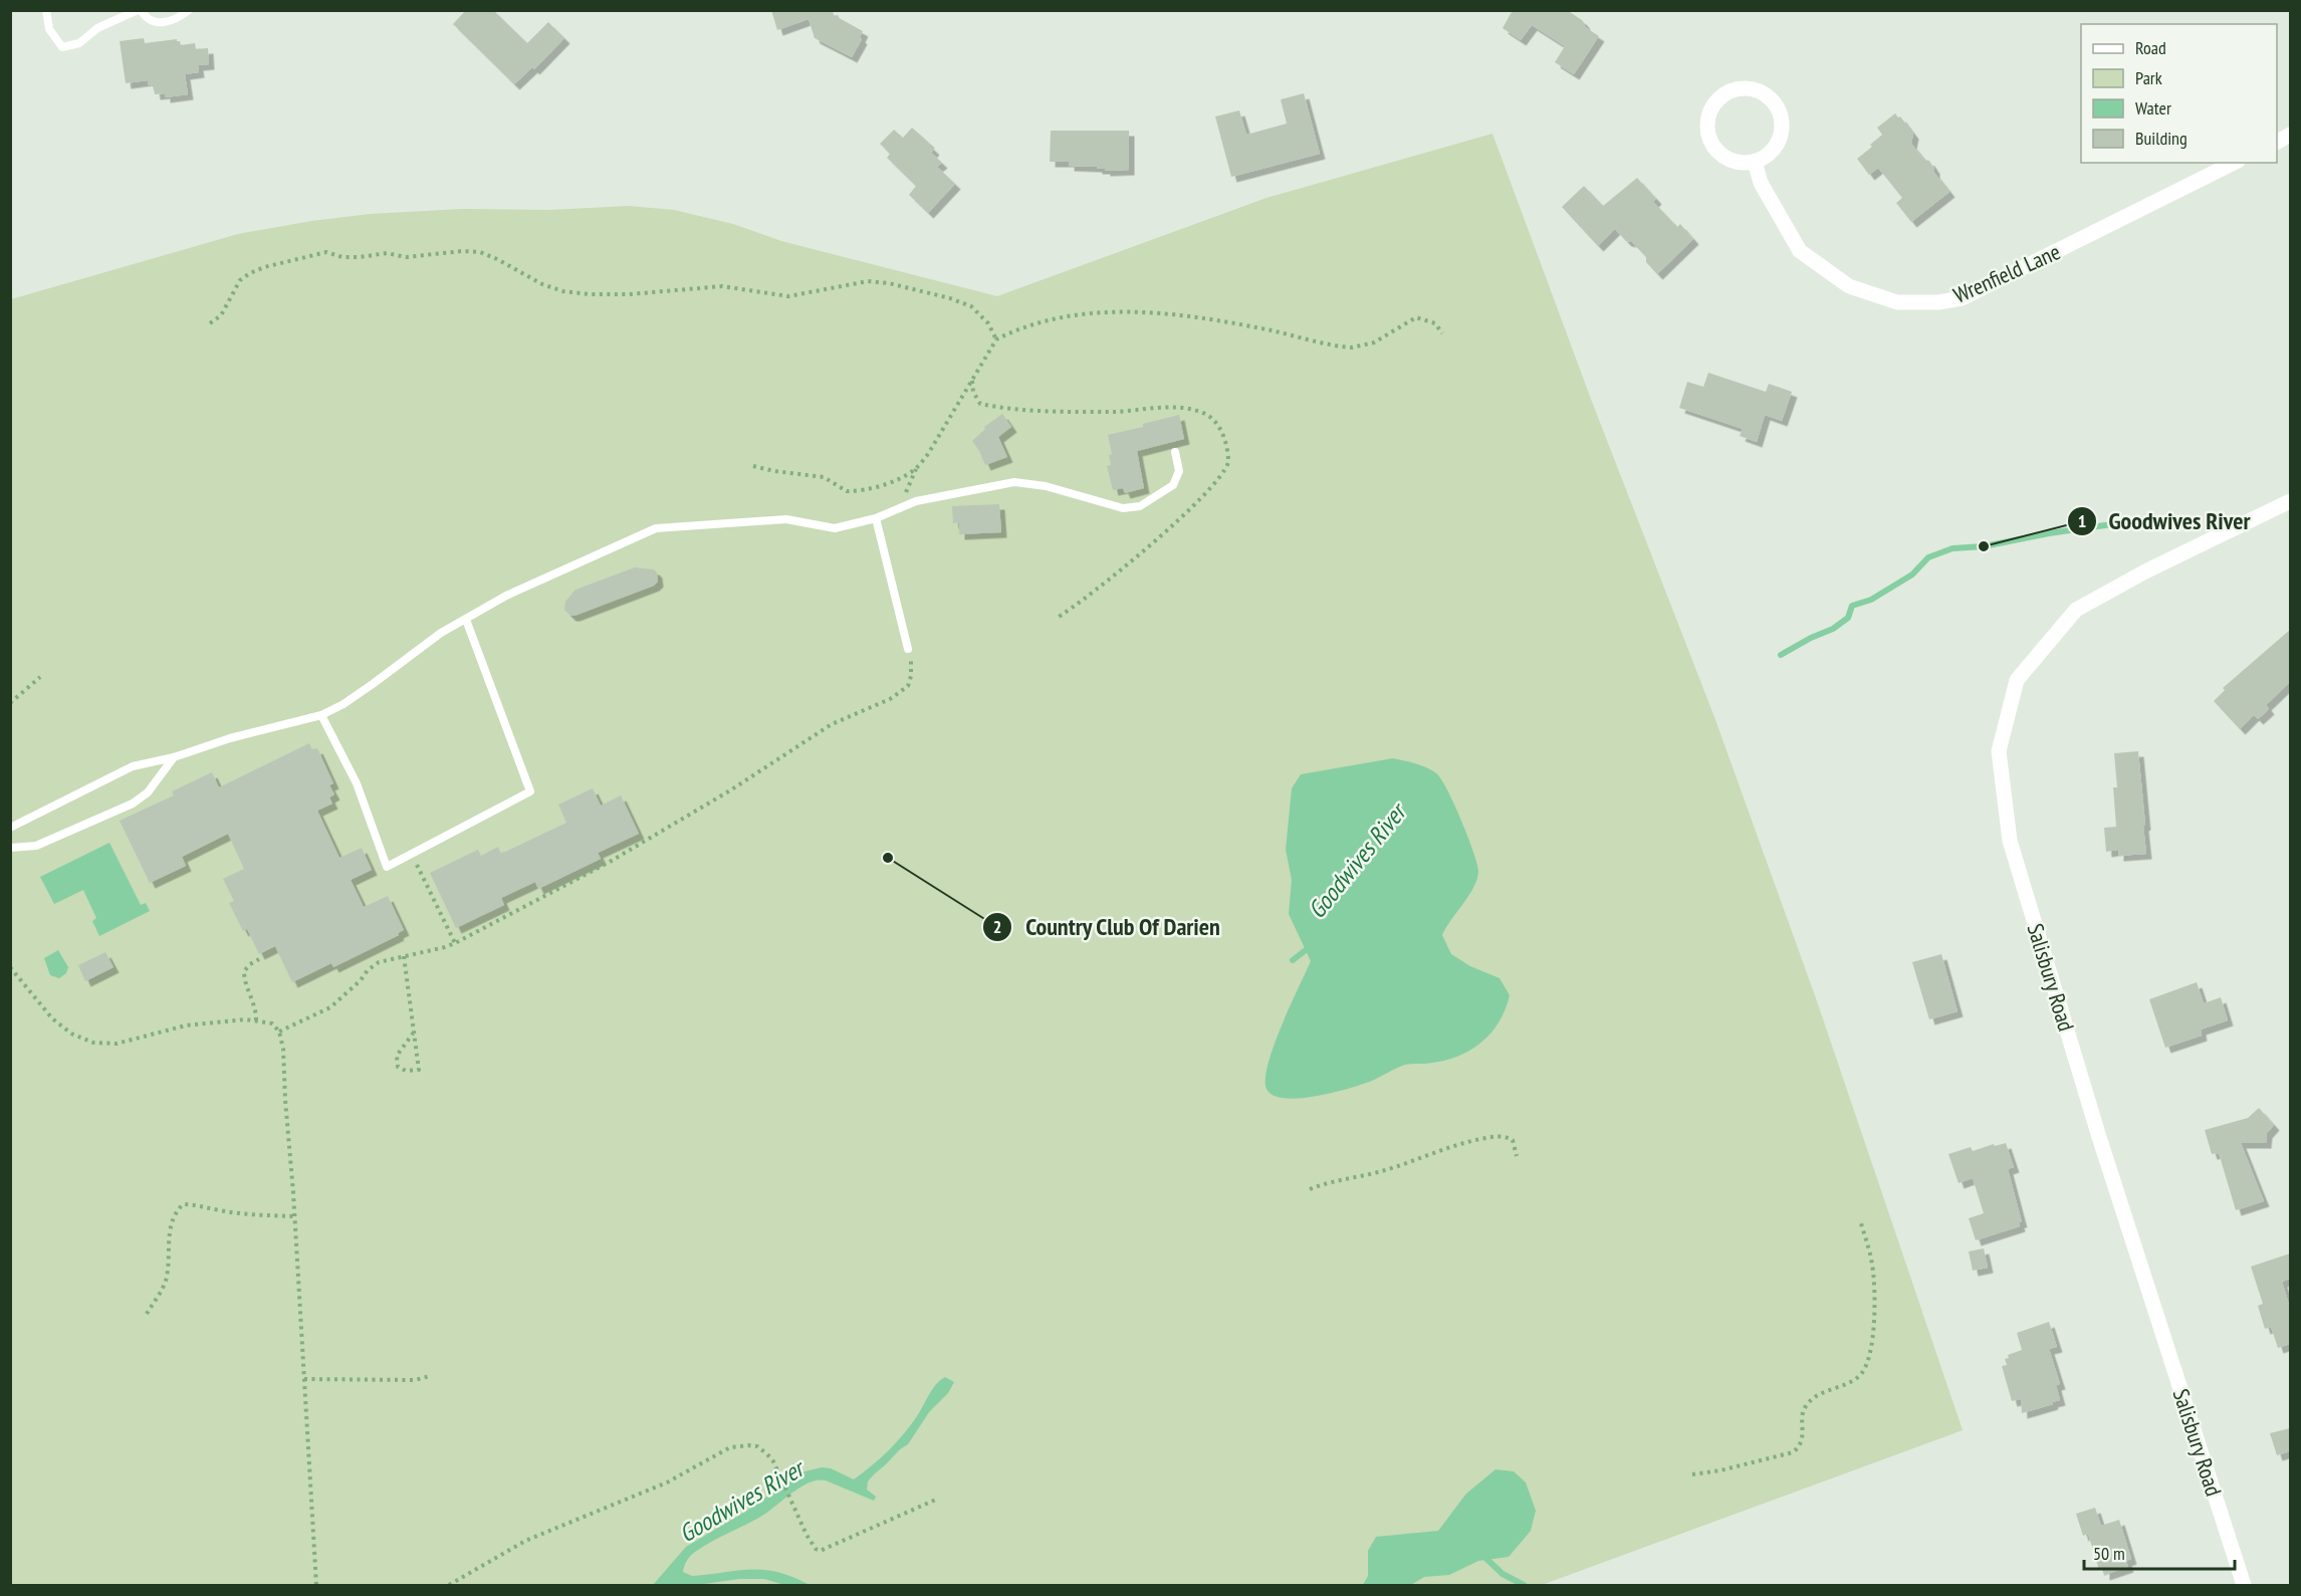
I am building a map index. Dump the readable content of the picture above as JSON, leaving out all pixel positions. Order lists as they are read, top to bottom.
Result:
{
  "streets": {
    "street": ["Wrenfield Lane", "Salisbury Road"]
  },
  "water": ["Goodwives River"],
  "places": ["Goodwives River", "Country Club Of Darien"],
  "legend": [
    "Road",
    "Park",
    "Water",
    "Building"
  ],
  "scale_bar": "50 m"
}
